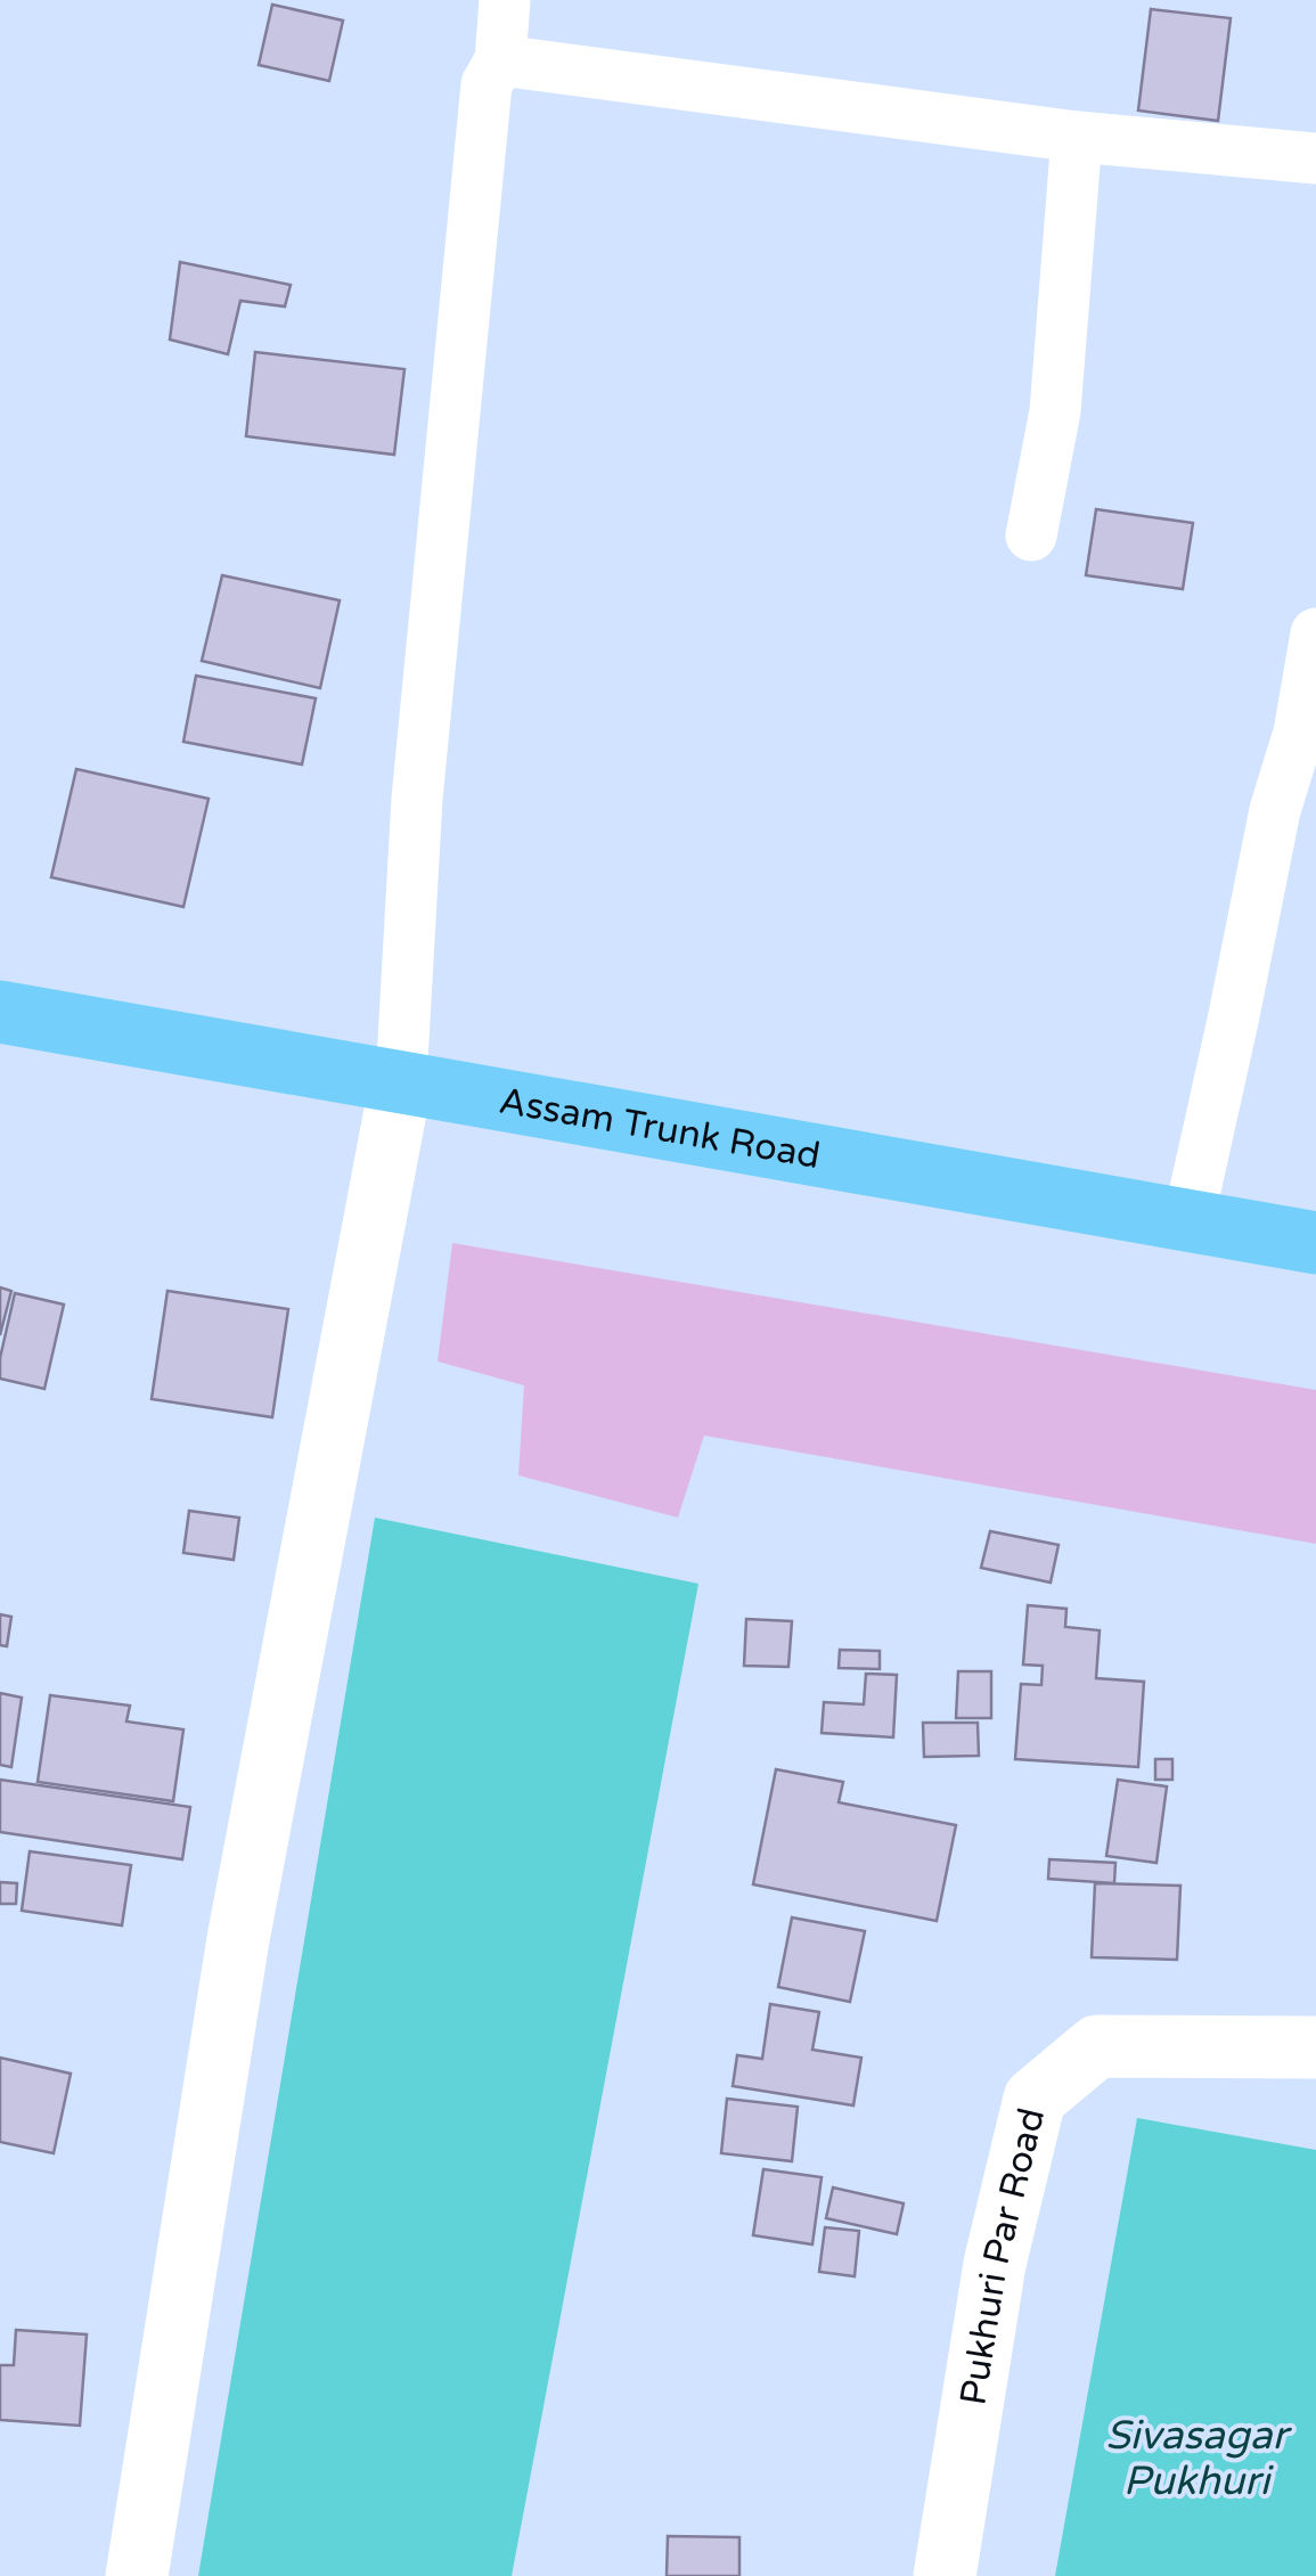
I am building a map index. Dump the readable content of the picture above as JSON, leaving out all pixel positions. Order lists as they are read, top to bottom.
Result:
{
  "streets": {
    "highway": ["Assam Trunk Road"],
    "street": ["Pukhuri Par Road"]
  },
  "water": ["Sivasagar Pukhuri"]
}
